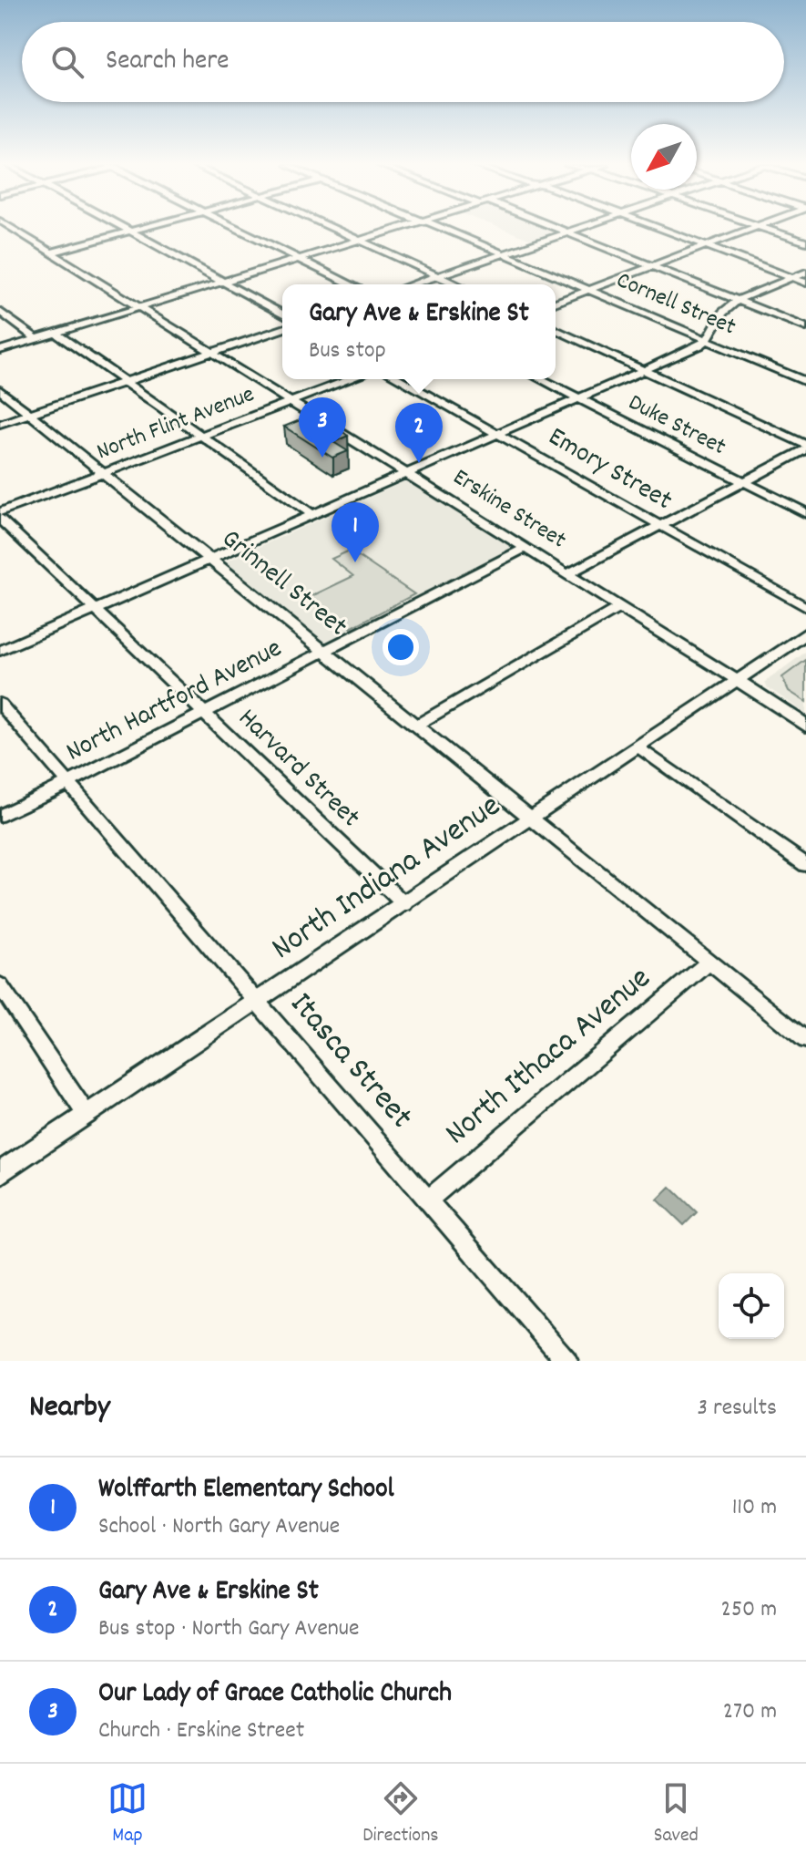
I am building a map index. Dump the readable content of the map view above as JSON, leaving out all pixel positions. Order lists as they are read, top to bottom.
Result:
{
  "streets": {
    "main road": ["Erskine Street", "North Indiana Avenue"],
    "street": [
      "Cornell Street",
      "North Flint Avenue",
      "Duke Street",
      "Emory Street",
      "Grinnell Street",
      "North Hartford Avenue",
      "Harvard Street",
      "North Ithaca Avenue",
      "Itasca Street"
    ]
  },
  "crossings": [
    ["North Flint Avenue", "Erskine Street"],
    ["North Flint Avenue", "Grinnell Street"],
    ["Erskine Street", "North Hartford Avenue"],
    ["Erskine Street", "North Indiana Avenue"],
    ["Grinnell Street", "North Hartford Avenue"],
    ["Grinnell Street", "North Indiana Avenue"],
    ["Grinnell Street", "North Ithaca Avenue"],
    ["North Hartford Avenue", "Harvard Street"],
    ["North Hartford Avenue", "Itasca Street"],
    ["Harvard Street", "North Indiana Avenue"],
    ["North Indiana Avenue", "Itasca Street"],
    ["North Ithaca Avenue", "Itasca Street"]
  ],
  "north": "bottom left",
  "page": {
    "search": "Search here",
    "popup": ["Gary Ave & Erskine St", "Bus stop"],
    "pins": ["3", "2", "1"],
    "heading": ["Nearby", "3 results"],
    "list": [
      {
        "mark": "1",
        "name": "Wolffarth Elementary School",
        "note": "School · North Gary Avenue",
        "value": "110 m"
      },
      {
        "mark": "2",
        "name": "Gary Ave & Erskine St",
        "note": "Bus stop · North Gary Avenue",
        "value": "250 m"
      },
      {
        "mark": "3",
        "name": "Our Lady of Grace Catholic Church",
        "note": "Church · Erskine Street",
        "value": "270 m"
      }
    ],
    "nav": ["Map", "Directions", "Saved"]
  }
}
